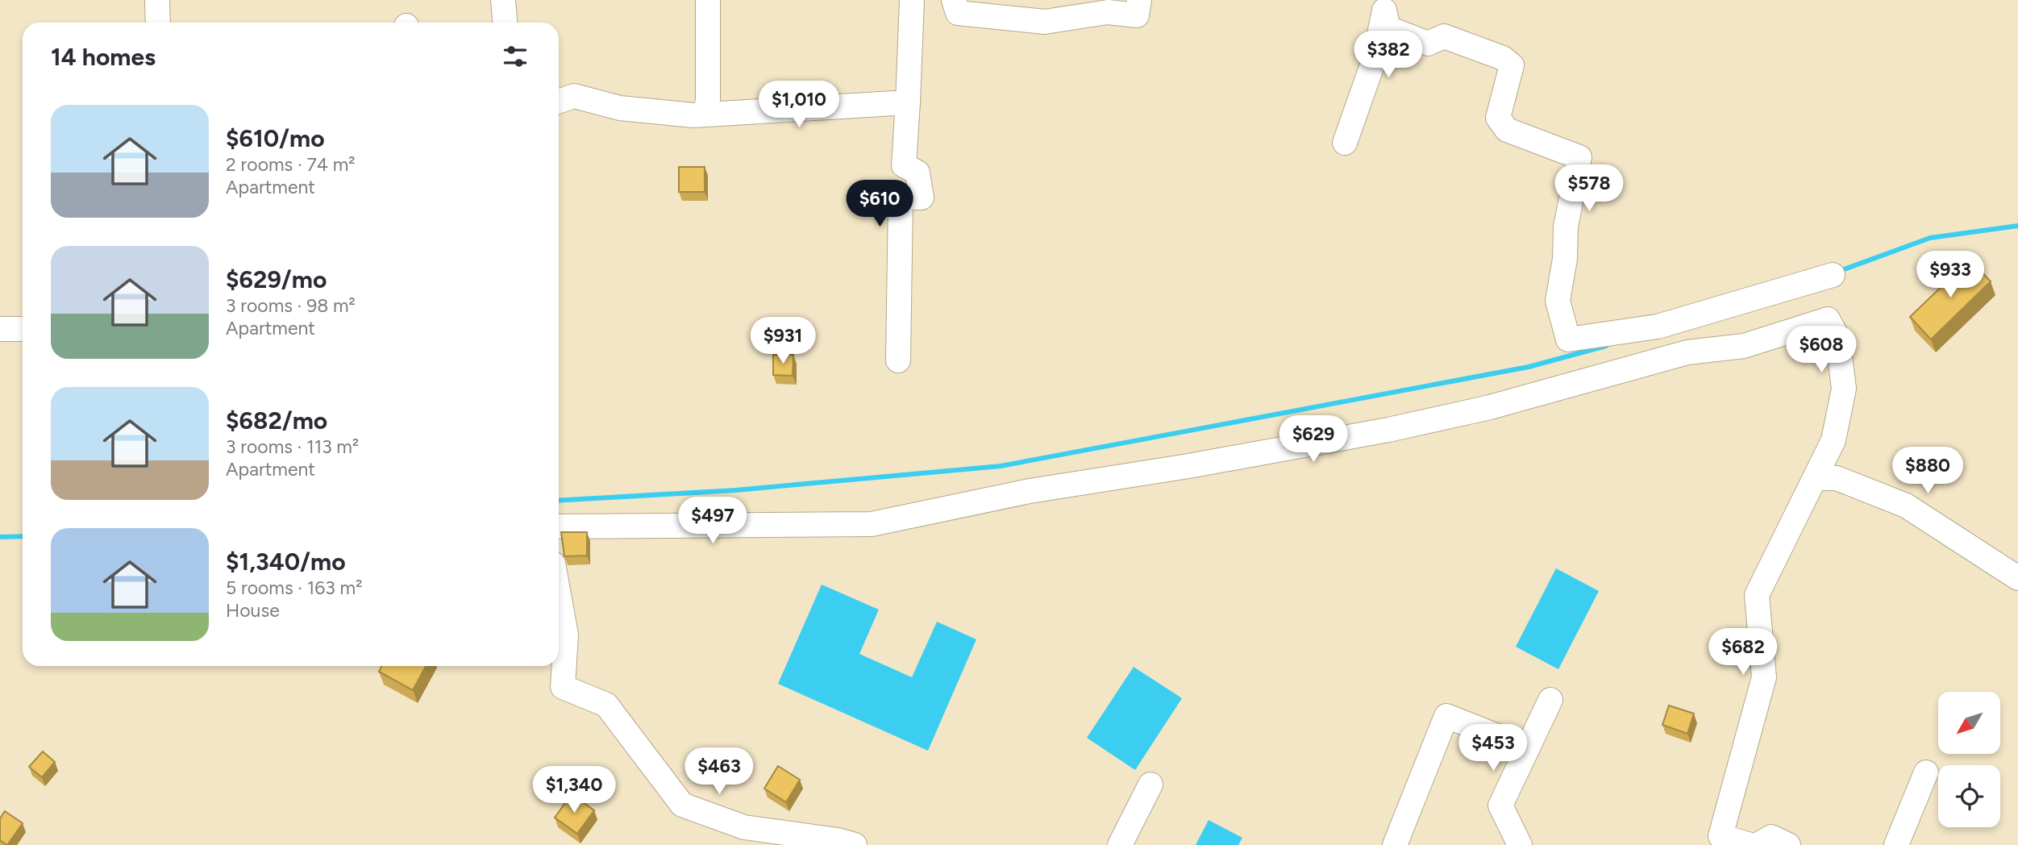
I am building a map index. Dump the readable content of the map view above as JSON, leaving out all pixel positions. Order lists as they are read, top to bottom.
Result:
{
  "north": "bottom left",
  "page": {
    "heading": "14 homes",
    "price": [
      "$382",
      "$1,010",
      "$578",
      "$610",
      "$933",
      "$931",
      "$608",
      "$629",
      "$880",
      "$497",
      "$682",
      "$453",
      "$463",
      "$1,340"
    ],
    "list": [
      {
        "name": "$610/mo",
        "note": "2 rooms · 74 m² · Apartment"
      },
      {
        "name": "$629/mo",
        "note": "3 rooms · 98 m² · Apartment"
      },
      {
        "name": "$682/mo",
        "note": "3 rooms · 113 m² · Apartment"
      },
      {
        "name": "$1,340/mo",
        "note": "5 rooms · 163 m² · House"
      }
    ]
  }
}
